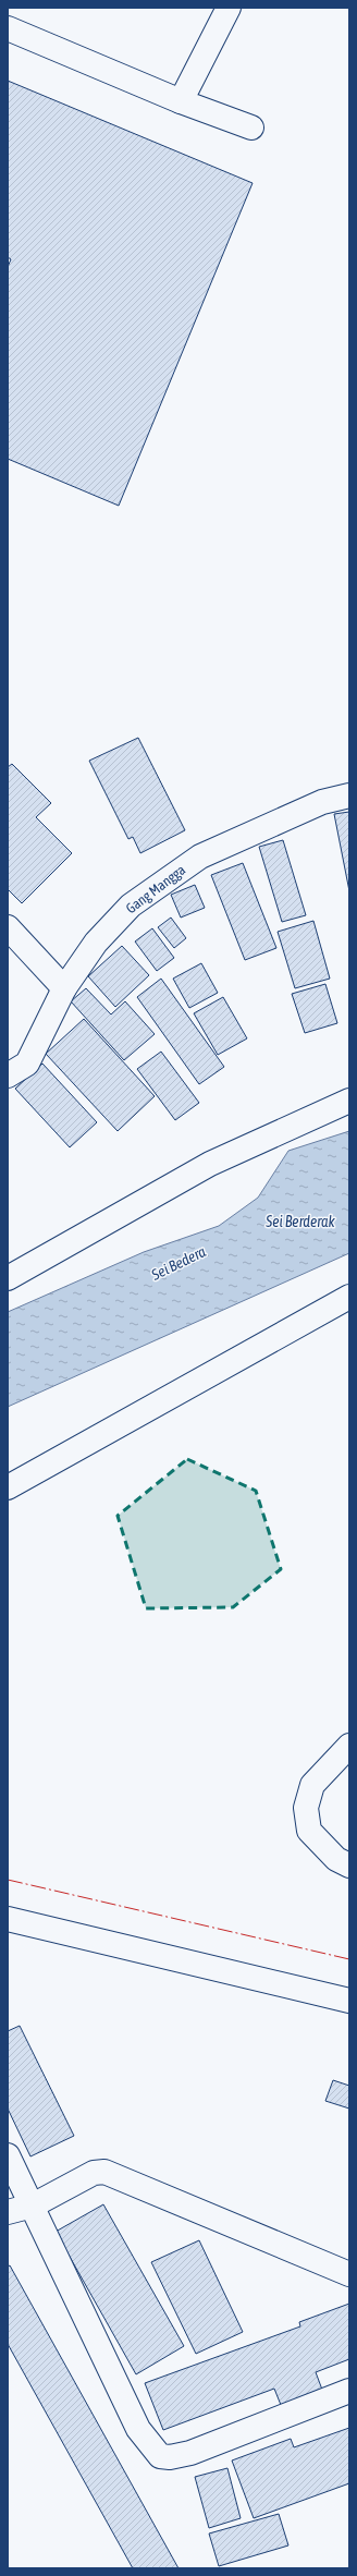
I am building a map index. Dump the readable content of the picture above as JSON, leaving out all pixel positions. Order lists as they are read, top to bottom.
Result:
{
  "streets": {
    "street": ["Gang Mangga"]
  },
  "water": ["Sei Berderak", "Sei Bedera"]
}
